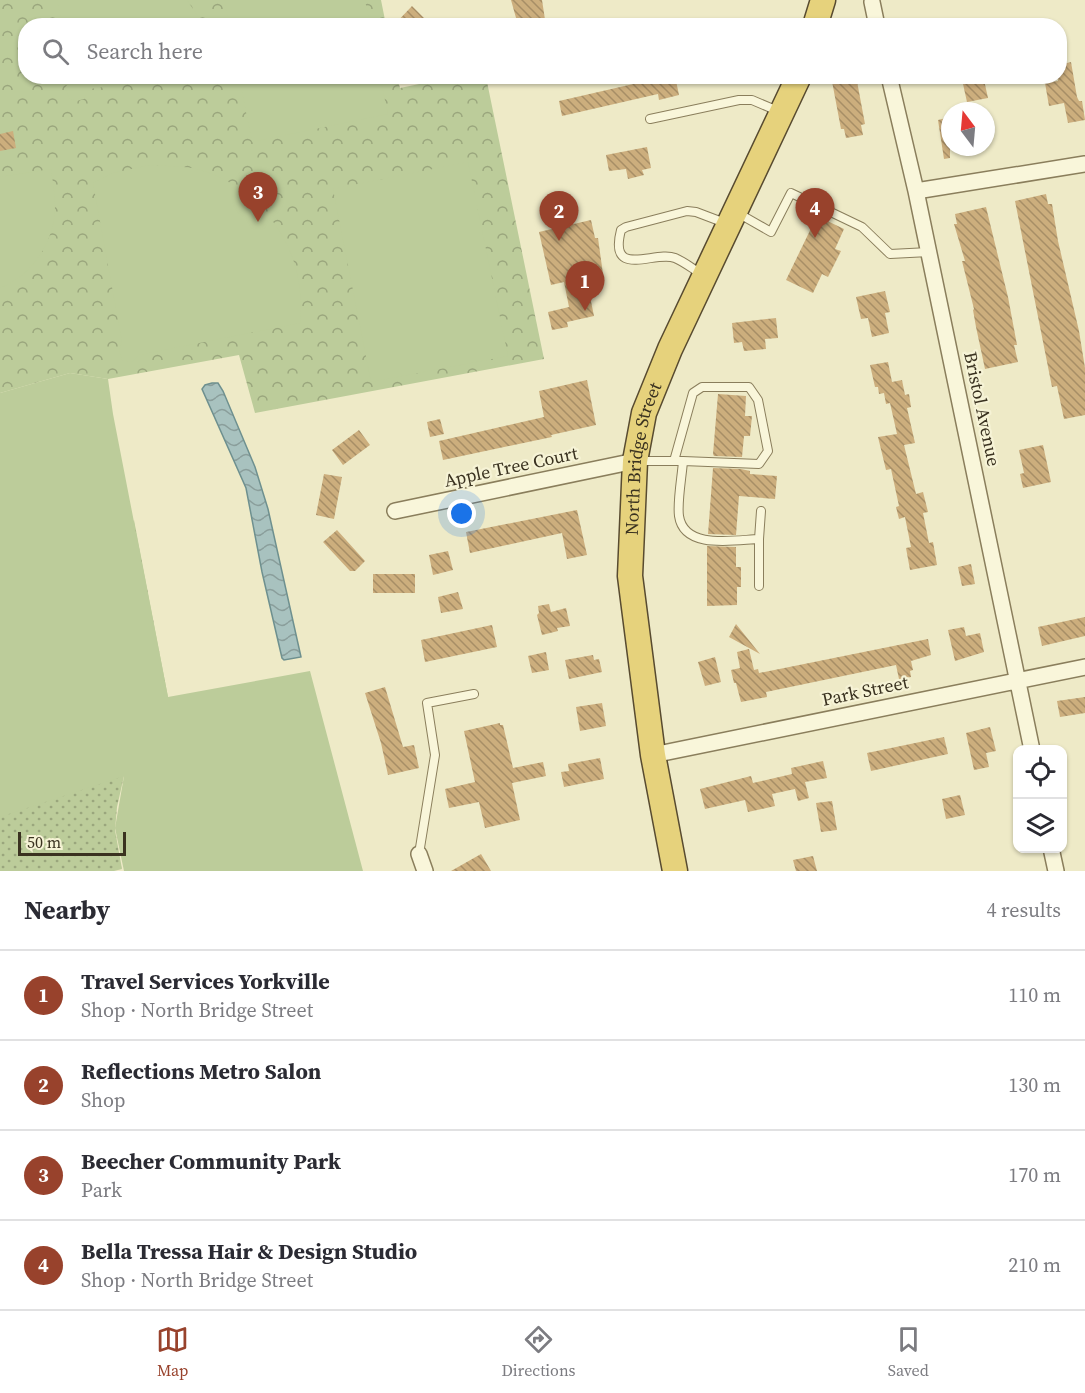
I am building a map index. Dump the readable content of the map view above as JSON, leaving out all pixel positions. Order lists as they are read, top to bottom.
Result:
{
  "streets": {
    "highway": ["North Bridge Street"],
    "street": ["Bristol Avenue", "Apple Tree Court", "Park Street"]
  },
  "crossings": [
    ["Bristol Avenue", "Park Street"],
    ["North Bridge Street", "Apple Tree Court"],
    ["North Bridge Street", "Park Street"]
  ],
  "scale_bar": "50 m",
  "north": "top",
  "page": {
    "search": "Search here",
    "pins": [
      "3",
      "4",
      "2",
      "1"
    ],
    "scale": "50 m",
    "heading": ["Nearby", "4 results"],
    "list": [
      {
        "mark": "1",
        "name": "Travel Services Yorkville",
        "note": "Shop · North Bridge Street",
        "value": "110 m"
      },
      {
        "mark": "2",
        "name": "Reflections Metro Salon",
        "note": "Shop",
        "value": "130 m"
      },
      {
        "mark": "3",
        "name": "Beecher Community Park",
        "note": "Park",
        "value": "170 m"
      },
      {
        "mark": "4",
        "name": "Bella Tressa Hair & Design Studio",
        "note": "Shop · North Bridge Street",
        "value": "210 m"
      }
    ],
    "nav": ["Map", "Directions", "Saved"]
  }
}
